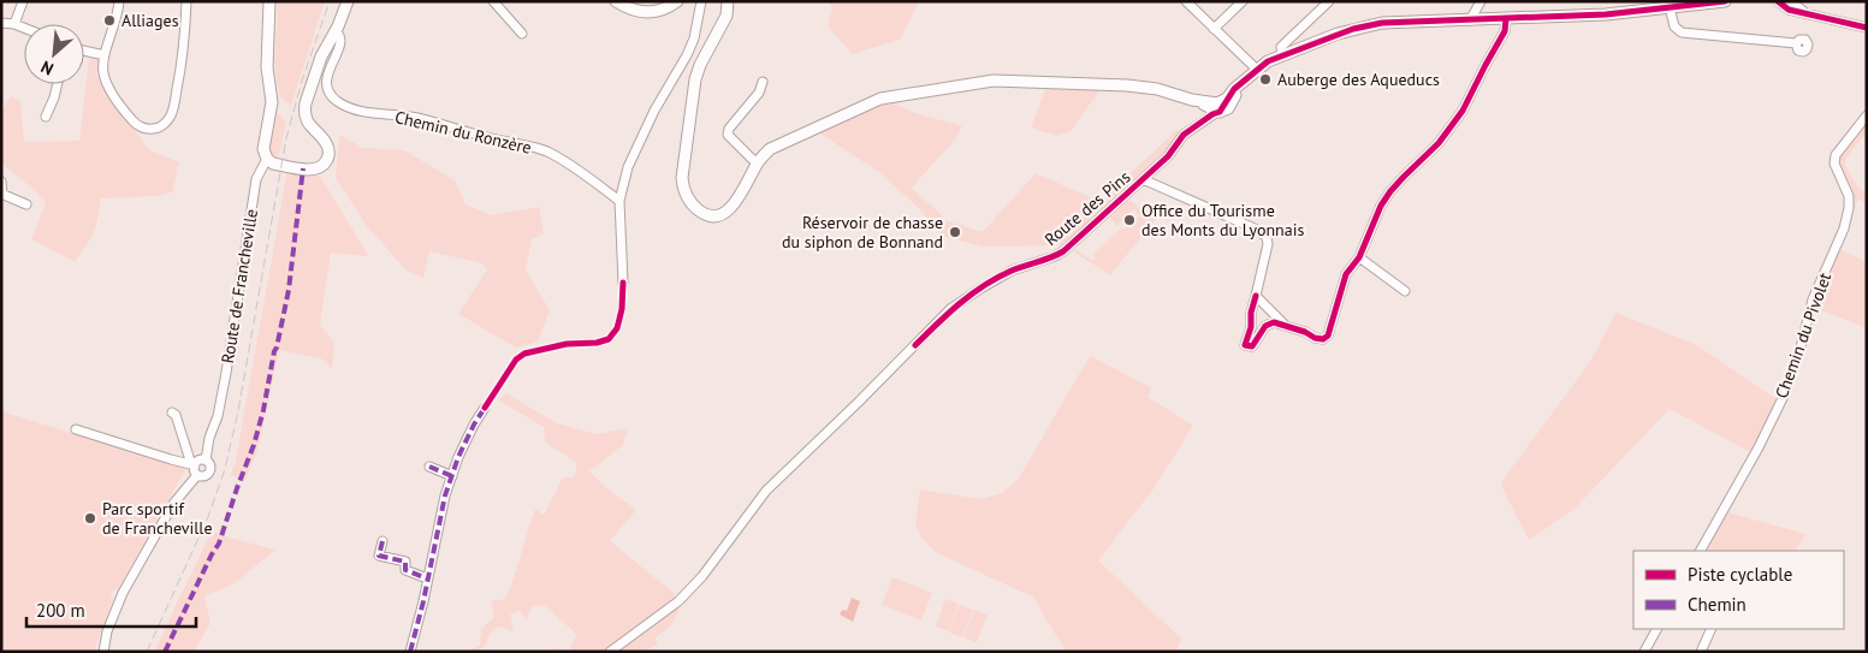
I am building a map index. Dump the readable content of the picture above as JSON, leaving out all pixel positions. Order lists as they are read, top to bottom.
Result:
{
  "streets": {
    "street": [
      "Chemin du Ronzère",
      "Route des Pins",
      "Route de Francheville",
      "Chemin du Pivolet"
    ]
  },
  "places": [
    "Alliages",
    "Auberge des Aqueducs",
    "Office du Tourisme des Monts du Lyonnais",
    "Réservoir de chasse du siphon de Bonnand",
    "Parc sportif de Francheville"
  ],
  "legend": ["Piste cyclable", "Chemin"],
  "scale_bar": "200 m",
  "north": "bottom left"
}
